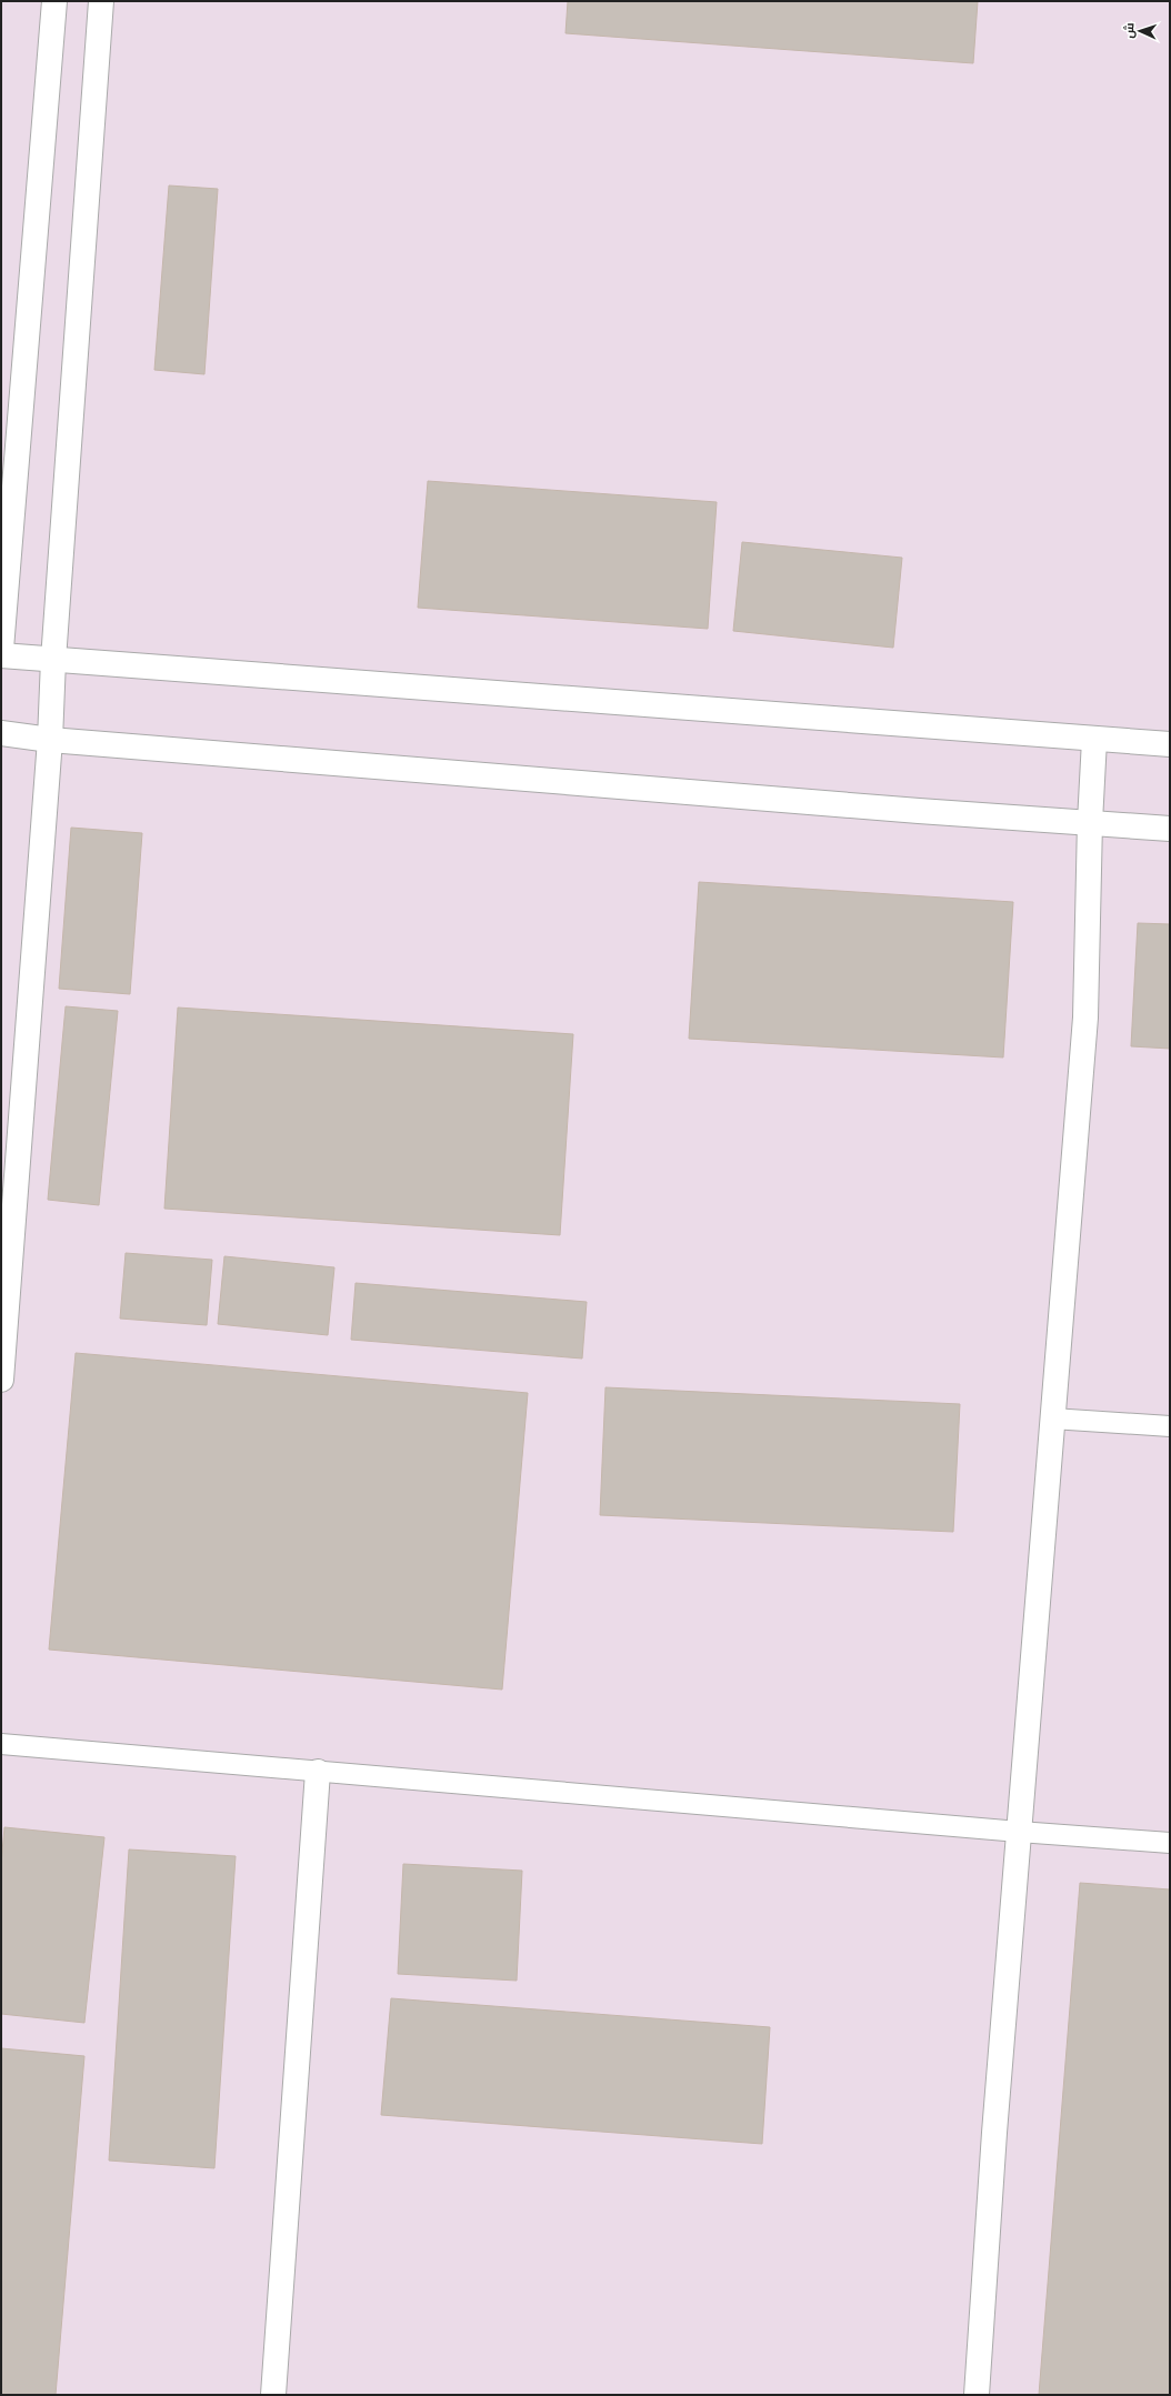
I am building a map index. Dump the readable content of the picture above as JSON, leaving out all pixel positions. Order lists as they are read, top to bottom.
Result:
{
  "north": "left"
}
